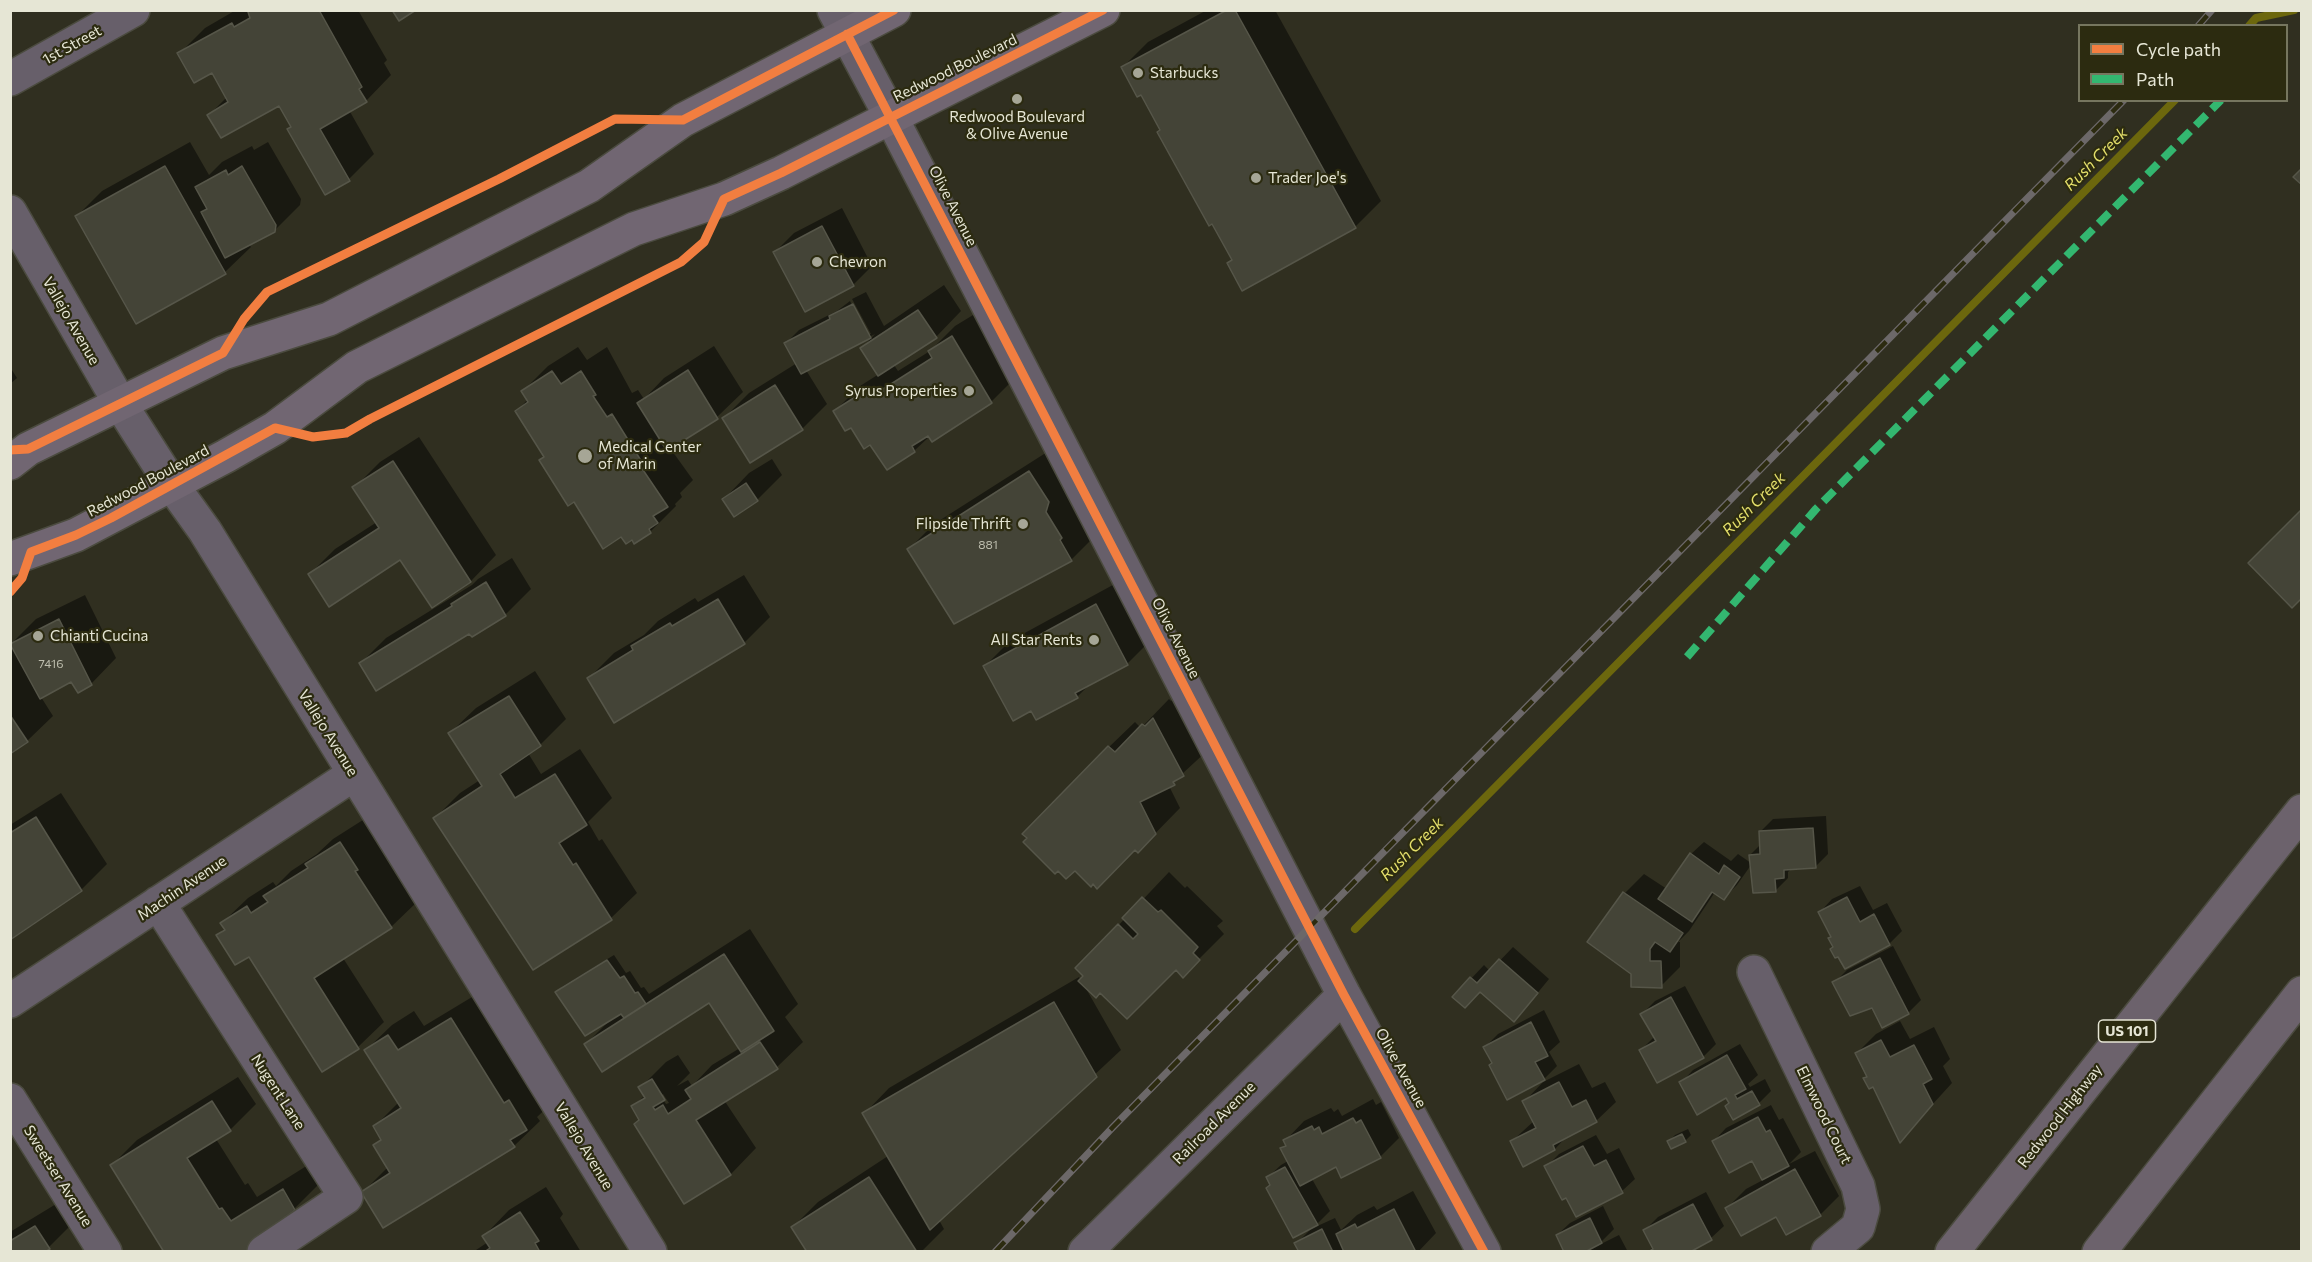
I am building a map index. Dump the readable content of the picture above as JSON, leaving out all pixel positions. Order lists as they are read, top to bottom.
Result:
{
  "streets": {
    "highway": ["US 101", "Redwood Highway"],
    "main road": ["Redwood Boulevard"],
    "street": [
      "1st Street",
      "Olive Avenue",
      "Vallejo Avenue",
      "Machin Avenue",
      "Nugent Lane",
      "Elmwood Court",
      "Railroad Avenue",
      "Sweetser Avenue"
    ]
  },
  "crossings": [
    ["Redwood Boulevard", "Olive Avenue"],
    ["Redwood Boulevard", "Vallejo Avenue"],
    ["Olive Avenue", "Railroad Avenue"],
    ["Vallejo Avenue", "Machin Avenue"],
    ["Machin Avenue", "Nugent Lane"]
  ],
  "water": ["Rush Creek"],
  "places": [
    "Starbucks",
    "Redwood Boulevard & Olive Avenue",
    "Trader Joe's",
    "Chevron",
    "Syrus Properties",
    "Medical Center of Marin",
    "Flipside Thrift",
    "Chianti Cucina",
    "All Star Rents"
  ],
  "house_numbers": ["881", "7416"],
  "legend": ["Cycle path", "Path"]
}
